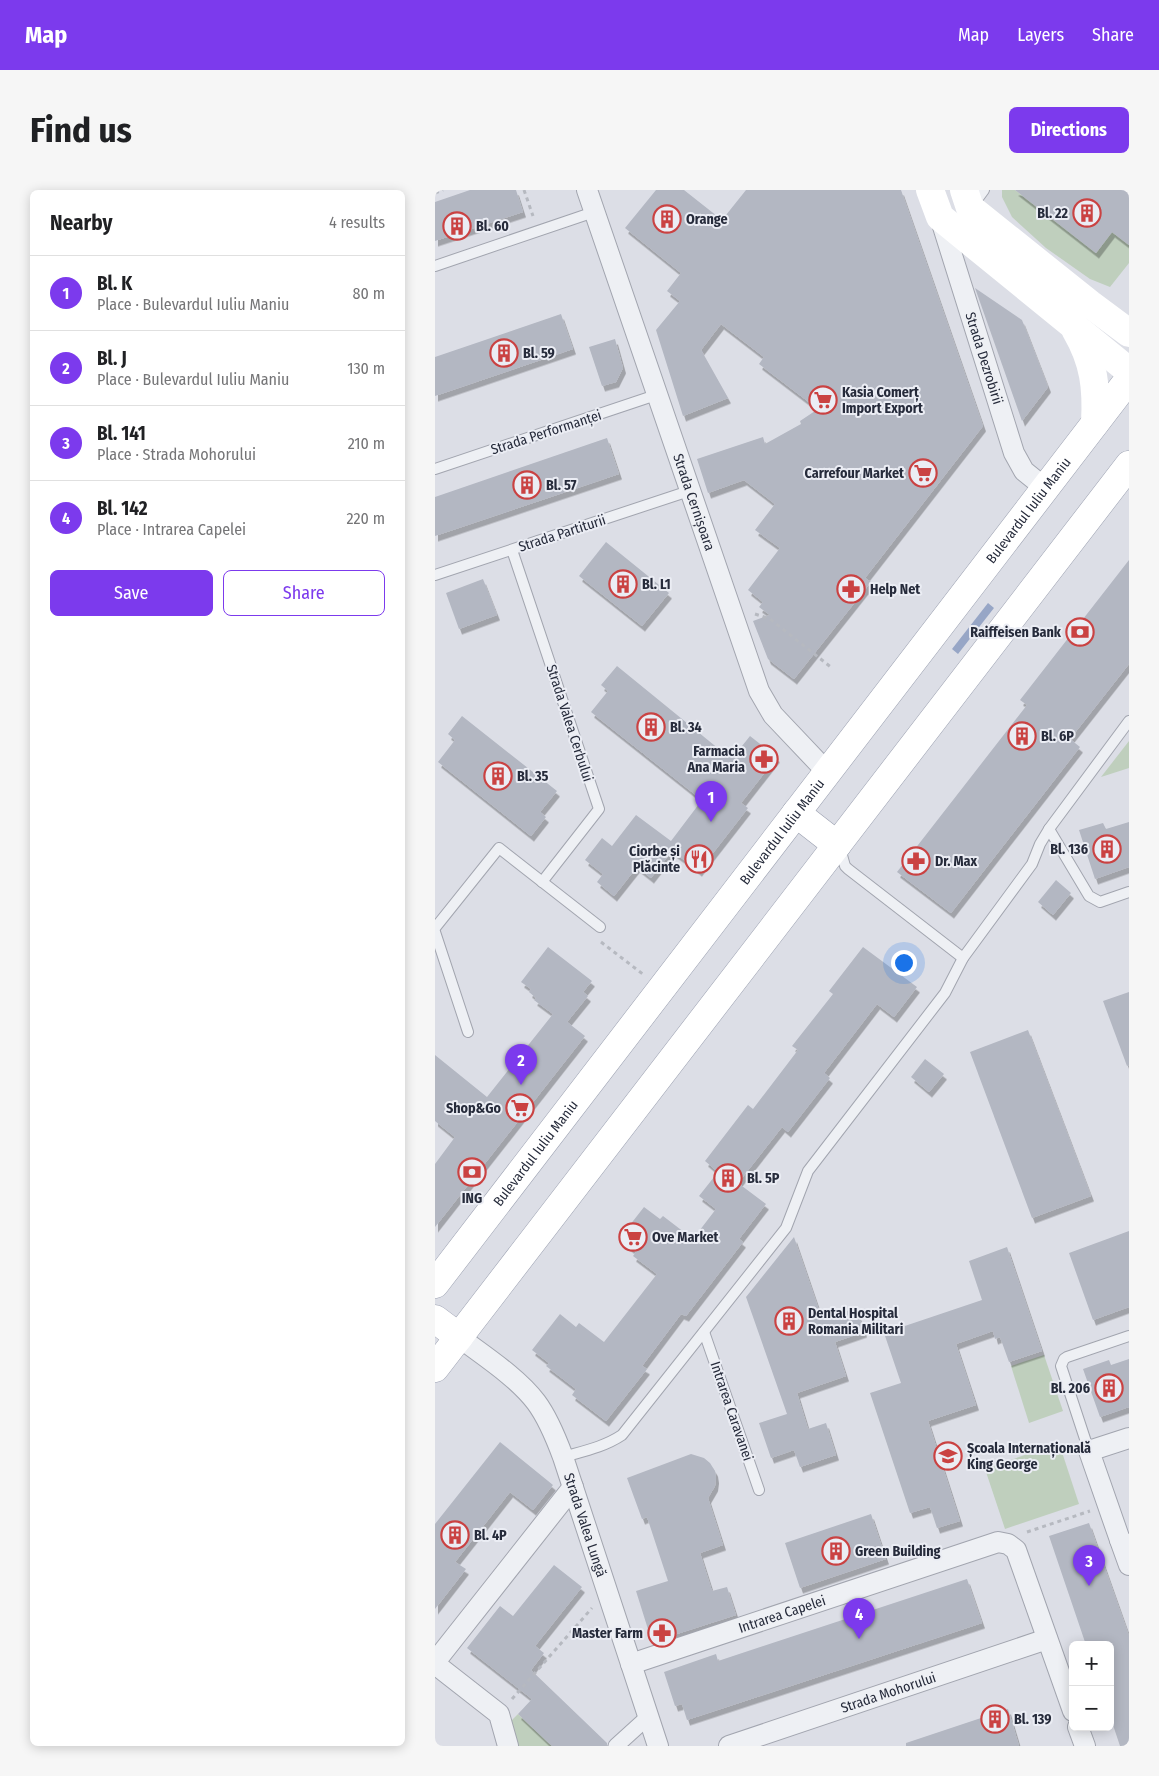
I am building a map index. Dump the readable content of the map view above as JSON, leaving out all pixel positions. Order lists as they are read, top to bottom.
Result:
{
  "streets": {
    "main road": ["Strada Dezrobirii", "Bulevardul Iuliu Maniu"],
    "street": [
      "Strada Cernișoara",
      "Strada Valea Lungă",
      "Intrarea Capelei",
      "Strada Mohorului"
    ],
    "lane": [
      "Strada Performanței",
      "Strada Partiturii",
      "Strada Valea Cerbului",
      "Intrarea Caravanei"
    ]
  },
  "crossings": [
    ["Strada Dezrobirii", "Bulevardul Iuliu Maniu"],
    ["Strada Performanței", "Strada Cernișoara"],
    ["Strada Cernișoara", "Bulevardul Iuliu Maniu"],
    ["Strada Cernișoara", "Strada Partiturii"],
    ["Strada Partiturii", "Strada Valea Cerbului"],
    ["Strada Valea Lungă", "Intrarea Capelei"]
  ],
  "places": {
    "building": [
      "Bl. 22",
      "Orange",
      "Bl. 60",
      "Bl. 59",
      "Bl. 57",
      "Bl. L1",
      "Bl. 34",
      "Bl. 6P",
      "Bl. 35",
      "Bl. 136",
      "Bl. 5P",
      "Dental Hospital Romania Militari",
      "Bl. 206",
      "Bl. 4P",
      "Green Building",
      "Bl. 139"
    ],
    "supermarket": [
      "Kasia Comerț Import Export",
      "Carrefour Market",
      "Shop&Go",
      "Ove Market"
    ],
    "pharmacy": [
      "Help Net",
      "Farmacia Ana Maria",
      "Dr. Max",
      "Master Farm"
    ],
    "bank": ["Raiffeisen Bank", "ING"],
    "restaurant": ["Ciorbe și Plăcinte"],
    "school or university": ["Școala Internațională King George"]
  },
  "page": {
    "header": "Map",
    "nav": ["Map", "Layers", "Share"],
    "buttons": [
      "Directions",
      ["Save", "Share"]
    ],
    "title": "Find us",
    "heading": ["Nearby", "4 results"],
    "list": [
      {
        "mark": "1",
        "name": "Bl. K",
        "note": "Place · Bulevardul Iuliu Maniu",
        "value": "80 m"
      },
      {
        "mark": "2",
        "name": "Bl. J",
        "note": "Place · Bulevardul Iuliu Maniu",
        "value": "130 m"
      },
      {
        "mark": "3",
        "name": "Bl. 141",
        "note": "Place · Strada Mohorului",
        "value": "210 m"
      },
      {
        "mark": "4",
        "name": "Bl. 142",
        "note": "Place · Intrarea Capelei",
        "value": "220 m"
      }
    ],
    "pins": [
      "1",
      "2",
      "3",
      "4"
    ],
    "map_buttons": ["+", "−"]
  }
}
